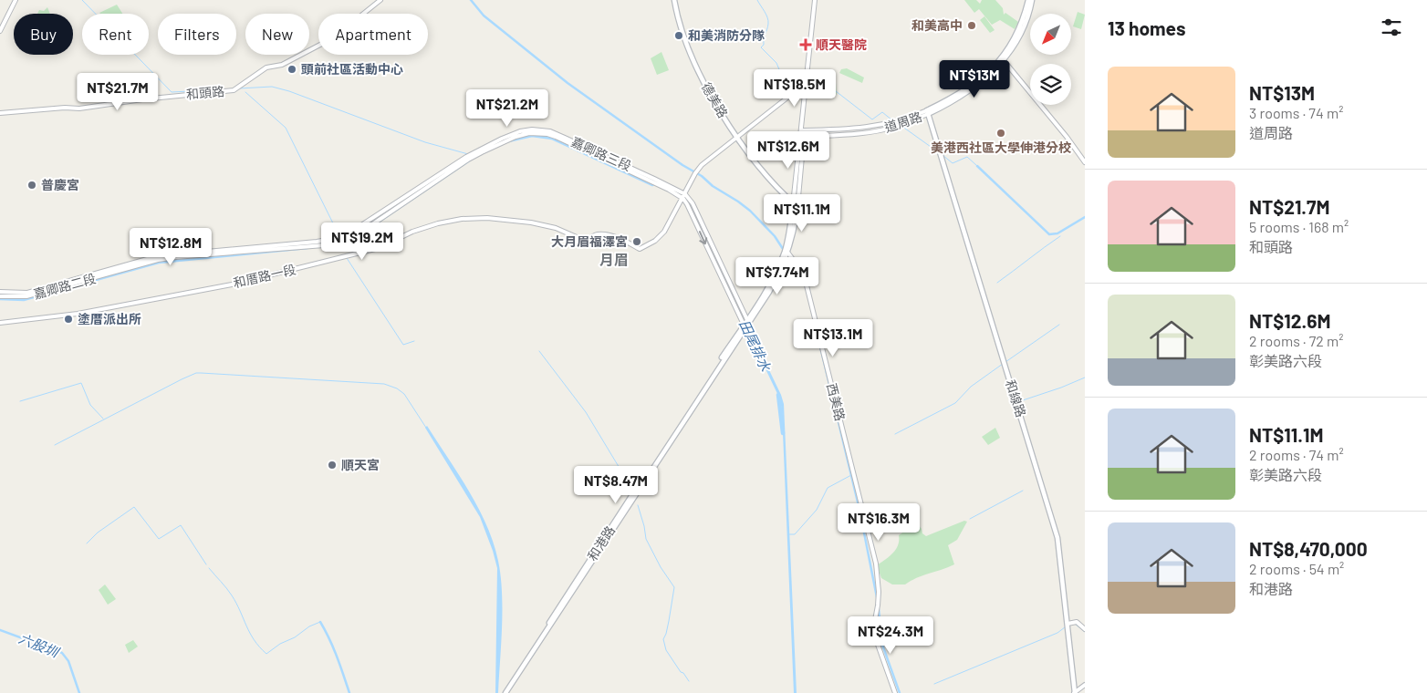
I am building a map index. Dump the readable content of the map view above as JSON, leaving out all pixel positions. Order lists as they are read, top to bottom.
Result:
{
  "streets": {
    "main road": [
      "德美路",
      "道周路",
      "和線路",
      "和港路"
    ],
    "street": [
      "和頭路",
      "嘉卿路三段",
      "和厝路一段",
      "嘉卿路二段",
      "西美路"
    ]
  },
  "crossings": [
    ["德美路", "和厝路一段"],
    ["德美路", "和港路"],
    ["道周路", "和線路"],
    ["嘉卿路三段", "和厝路一段"],
    ["嘉卿路三段", "嘉卿路二段"],
    ["嘉卿路三段", "和港路"],
    ["西美路", "和港路"]
  ],
  "districts": ["月眉"],
  "water": ["田尾排水", "六股圳"],
  "places": {
    "other": [
      "和美高中",
      "和美消防分隊",
      "頭前社區活動中心",
      "美港西社區大學伸港分校",
      "普慶宮",
      "大月眉福澤宮",
      "塗厝派出所",
      "順天宮"
    ],
    "health": ["順天醫院"]
  },
  "north": "bottom left",
  "page": {
    "heading": "13 homes",
    "chip": [
      "Buy",
      "Rent",
      "Filters",
      "New",
      "Apartment"
    ],
    "list": [
      {
        "name": "NT$13M",
        "note": "3 rooms · 74 m² · 道周路"
      },
      {
        "name": "NT$21.7M",
        "note": "5 rooms · 168 m² · 和頭路"
      },
      {
        "name": "NT$12.6M",
        "note": "2 rooms · 72 m² · 彰美路六段"
      },
      {
        "name": "NT$11.1M",
        "note": "2 rooms · 74 m² · 彰美路六段"
      },
      {
        "name": "NT$8,470,000",
        "note": "2 rooms · 54 m² · 和港路"
      }
    ],
    "price": [
      "NT$13M",
      "NT$18.5M",
      "NT$21.7M",
      "NT$21.2M",
      "NT$12.6M",
      "NT$11.1M",
      "NT$19.2M",
      "NT$12.8M",
      "NT$7.74M",
      "NT$13.1M",
      "NT$8.47M",
      "NT$16.3M",
      "NT$24.3M"
    ]
  }
}
